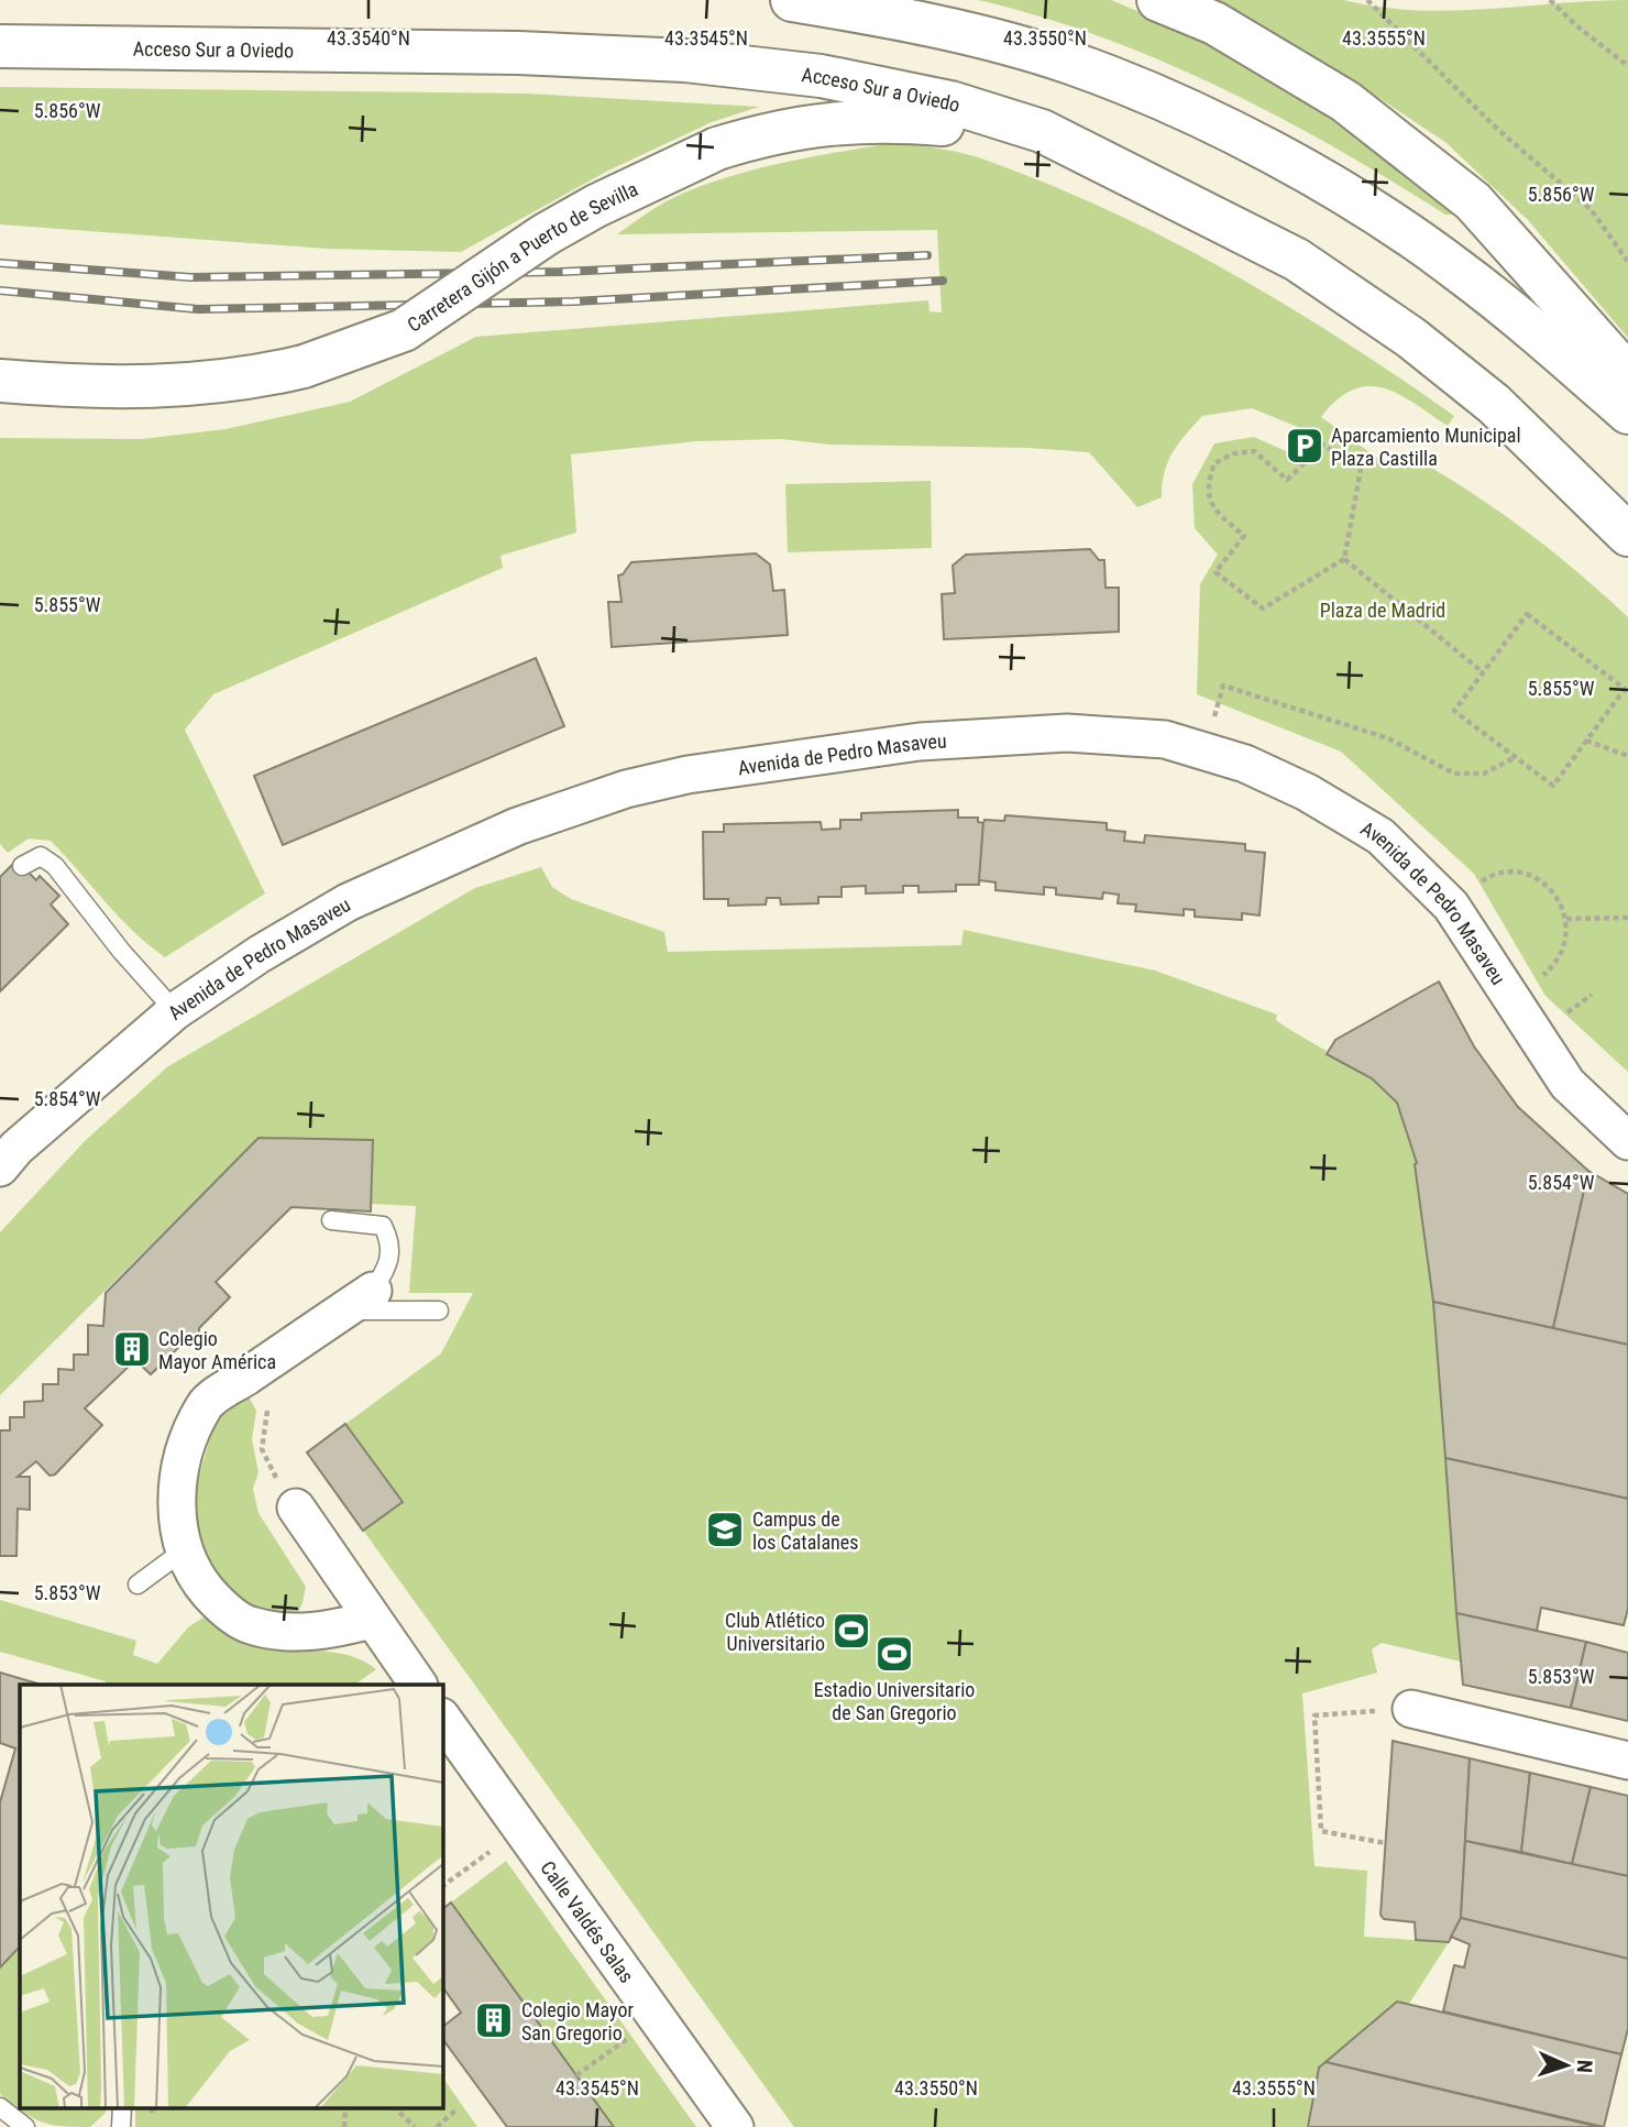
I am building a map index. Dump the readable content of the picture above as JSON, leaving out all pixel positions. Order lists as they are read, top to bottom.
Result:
{
  "streets": {
    "highway": ["Acceso Sur a Oviedo", "Carretera Gijón a Puerto de Sevilla"],
    "street": ["Avenida de Pedro Masaveu", "Calle Valdés Salas"]
  },
  "crossings": [
    ["Acceso Sur a Oviedo", "Carretera Gijón a Puerto de Sevilla"]
  ],
  "parks": ["Plaza de Madrid"],
  "places": {
    "parking": ["Aparcamiento Municipal Plaza Castilla"],
    "building": ["Colegio Mayor América", "Colegio Mayor San Gregorio"],
    "school or university": ["Campus de los Catalanes"],
    "sports": ["Club Atlético Universitario", "Estadio Universitario de San Gregorio"]
  },
  "north": "right",
  "coordinates": [
    "43.3540°N",
    "43.3545°N",
    "43.3550°N",
    "43.3555°N",
    "5.856°W",
    "5.855°W",
    "5.854°W",
    "5.853°W"
  ]
}
